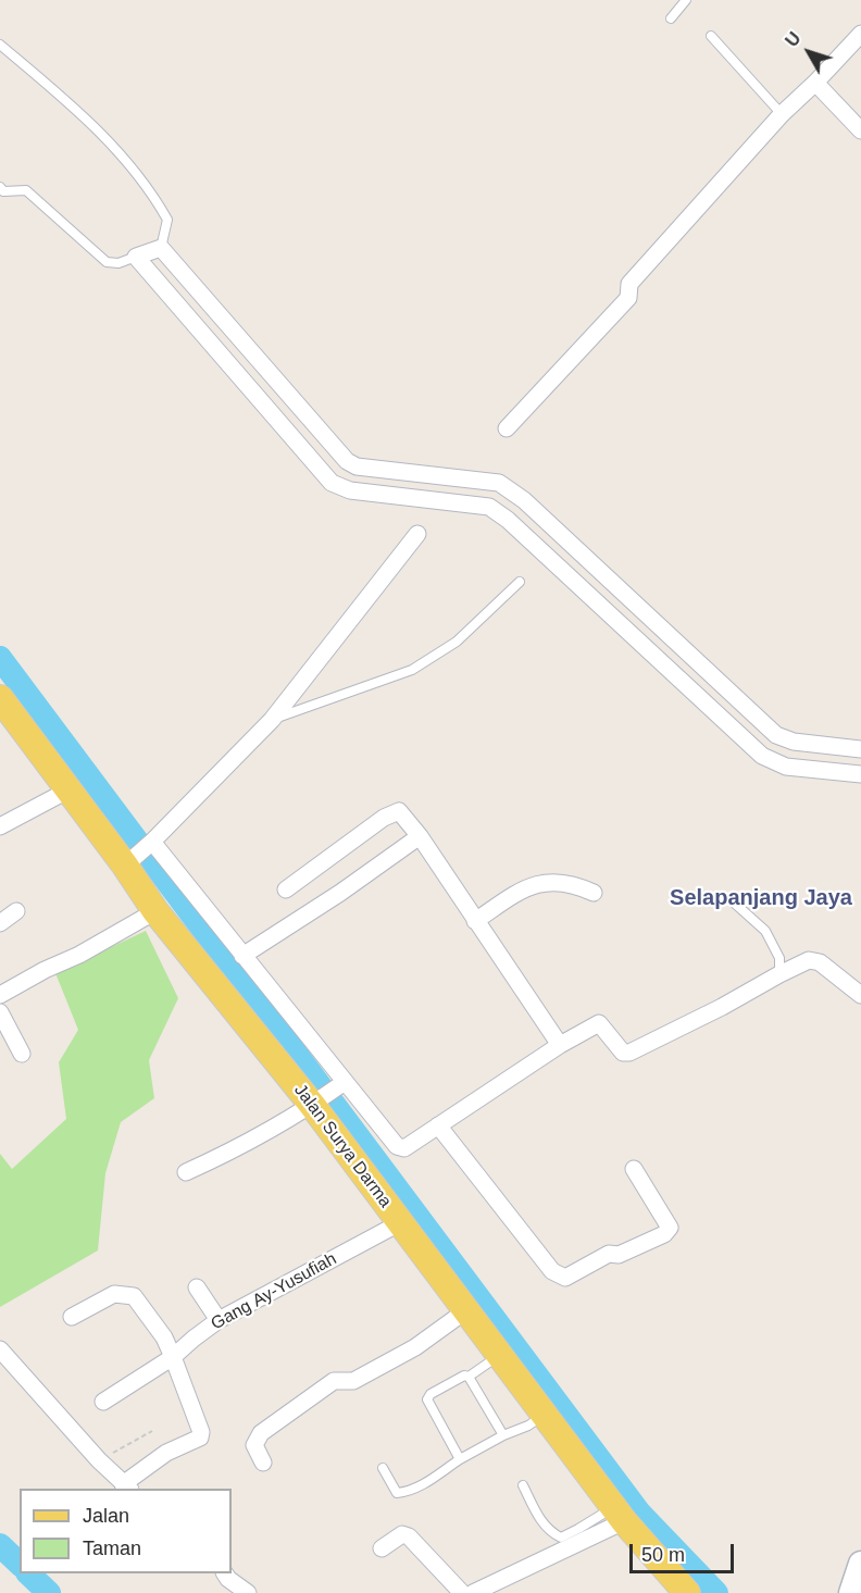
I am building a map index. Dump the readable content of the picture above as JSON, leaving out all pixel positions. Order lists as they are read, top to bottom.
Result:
{
  "streets": {
    "main road": ["Jalan Surya Darma"],
    "street": ["Gang Ay-Yusufiah"]
  },
  "crossings": [
    ["Jalan Surya Darma", "Gang Ay-Yusufiah"]
  ],
  "districts": ["Selapanjang Jaya"],
  "legend": ["Jalan", "Taman"],
  "scale_bar": "50 m",
  "north": "top left"
}
